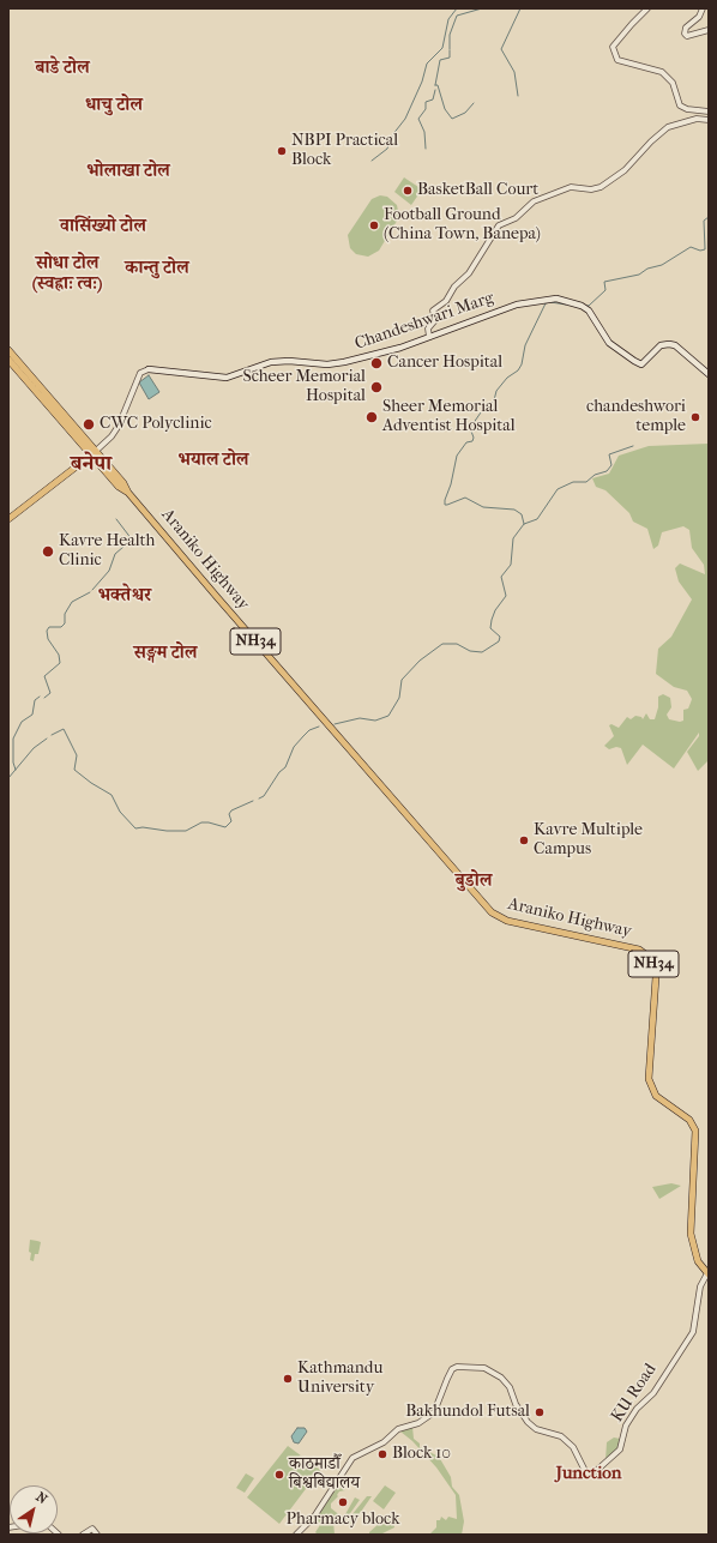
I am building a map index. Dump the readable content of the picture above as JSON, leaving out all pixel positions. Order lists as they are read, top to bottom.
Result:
{
  "streets": {
    "main road": ["Chandeshwari Marg", "Araniko Highway", "NH34"],
    "street": ["KU Road"]
  },
  "crossings": [
    ["Chandeshwari Marg", "Araniko Highway"],
    ["Araniko Highway", "KU Road"]
  ],
  "districts": [
    "बाडे टोल",
    "धाचु टोल",
    "भोलाखा टोल",
    "वासिंख्यो टोल",
    "सोधा टोल (स्वह्राः त्वः)",
    "कान्तु टोल",
    "भयाल टोल",
    "बनेपा",
    "भक्तेश्वर",
    "सङ्गम टोल",
    "बुडोल",
    "Junction"
  ],
  "places": [
    "NBPI Practical Block",
    "BasketBall Court",
    "Football Ground (China Town, Banepa)",
    "Cancer Hospital",
    "Scheer Memorial Hospital",
    "Sheer Memorial Adventist Hospital",
    "chandeshwori temple",
    "CWC Polyclinic",
    "Kavre Health Clinic",
    "Kavre Multiple Campus",
    "Kathmandu University",
    "Bakhundol Futsal",
    "Block 10",
    "काठमाडौँ बिश्वबिद्यालय",
    "Pharmacy block"
  ],
  "north": "top right"
}
